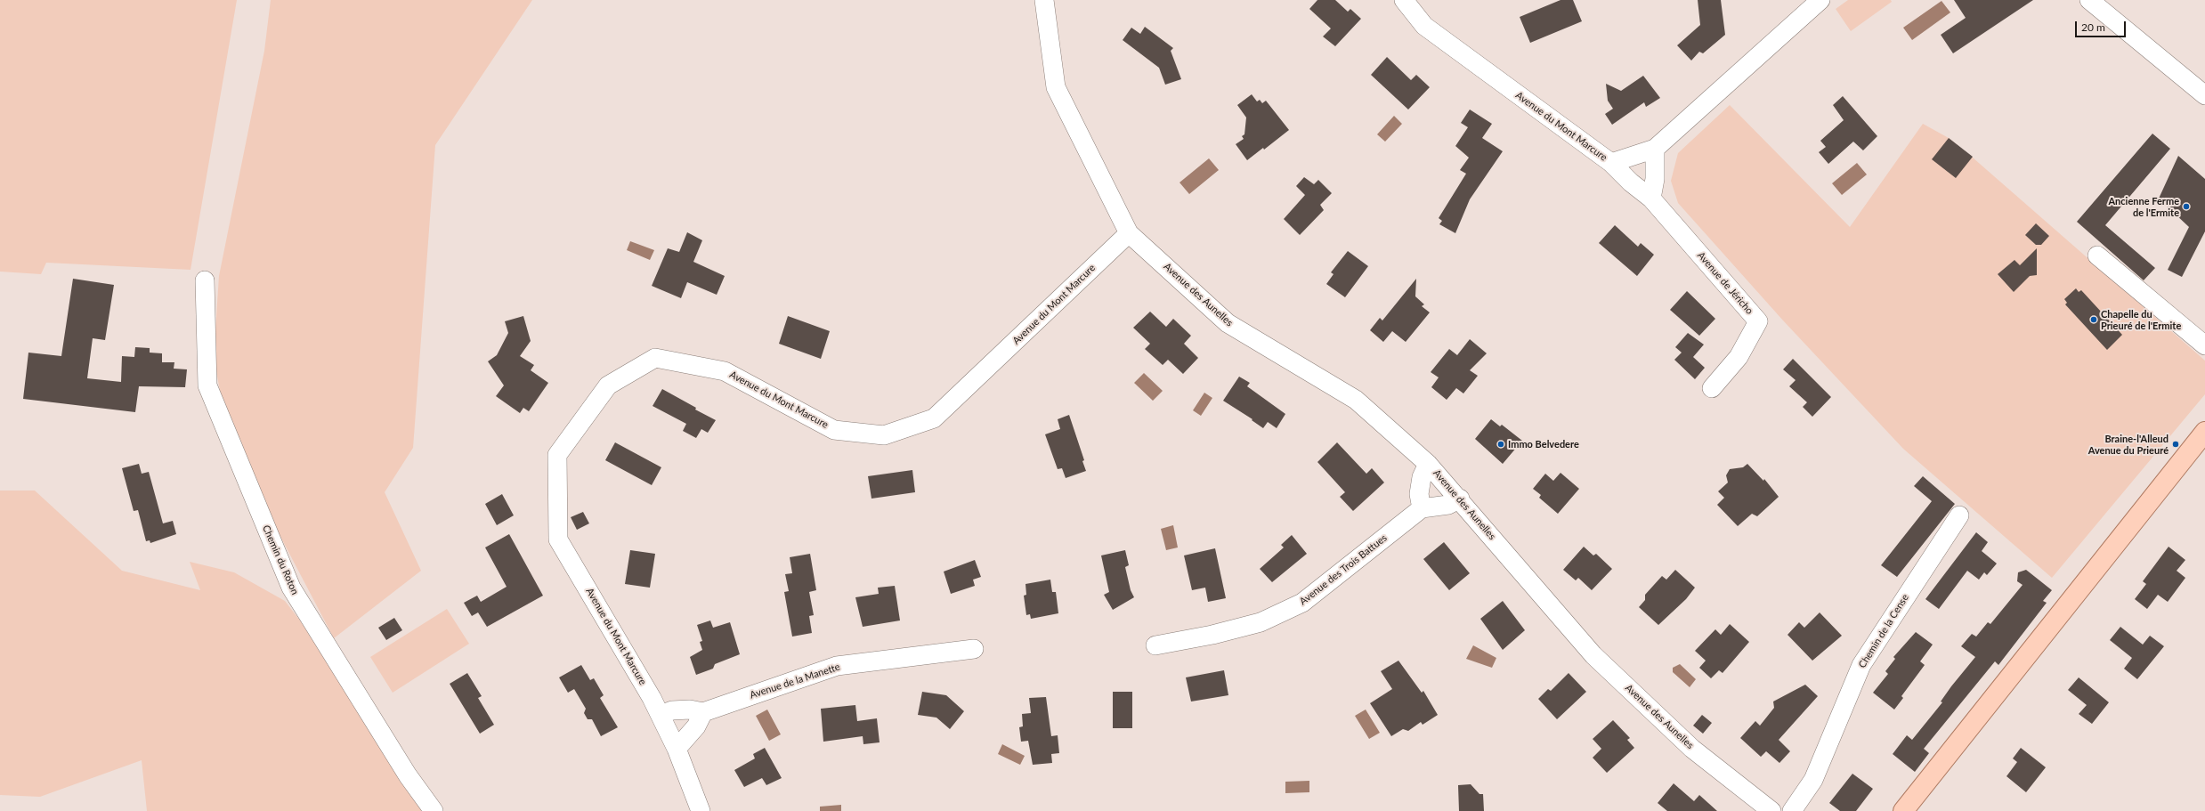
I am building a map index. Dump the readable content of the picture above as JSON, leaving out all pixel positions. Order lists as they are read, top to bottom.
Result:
{
  "streets": {
    "street": [
      "Avenue du Mont Marcure",
      "Avenue de Jéricho",
      "Avenue des Aunelles",
      "Chemin du Roton",
      "Avenue des Trois Battues",
      "Chemin de la Cense",
      "Avenue de la Manette"
    ]
  },
  "crossings": [
    ["Avenue du Mont Marcure", "Avenue de Jéricho"],
    ["Avenue du Mont Marcure", "Avenue des Aunelles"],
    ["Avenue du Mont Marcure", "Avenue de la Manette"]
  ],
  "places": [
    "Ancienne Ferme de l'Ermite",
    "Chapelle du Prieuré de l'Ermite",
    "Immo Belvedere",
    "Braine-l'Alleud Avenue du Prieuré"
  ],
  "scale_bar": "20 m"
}
